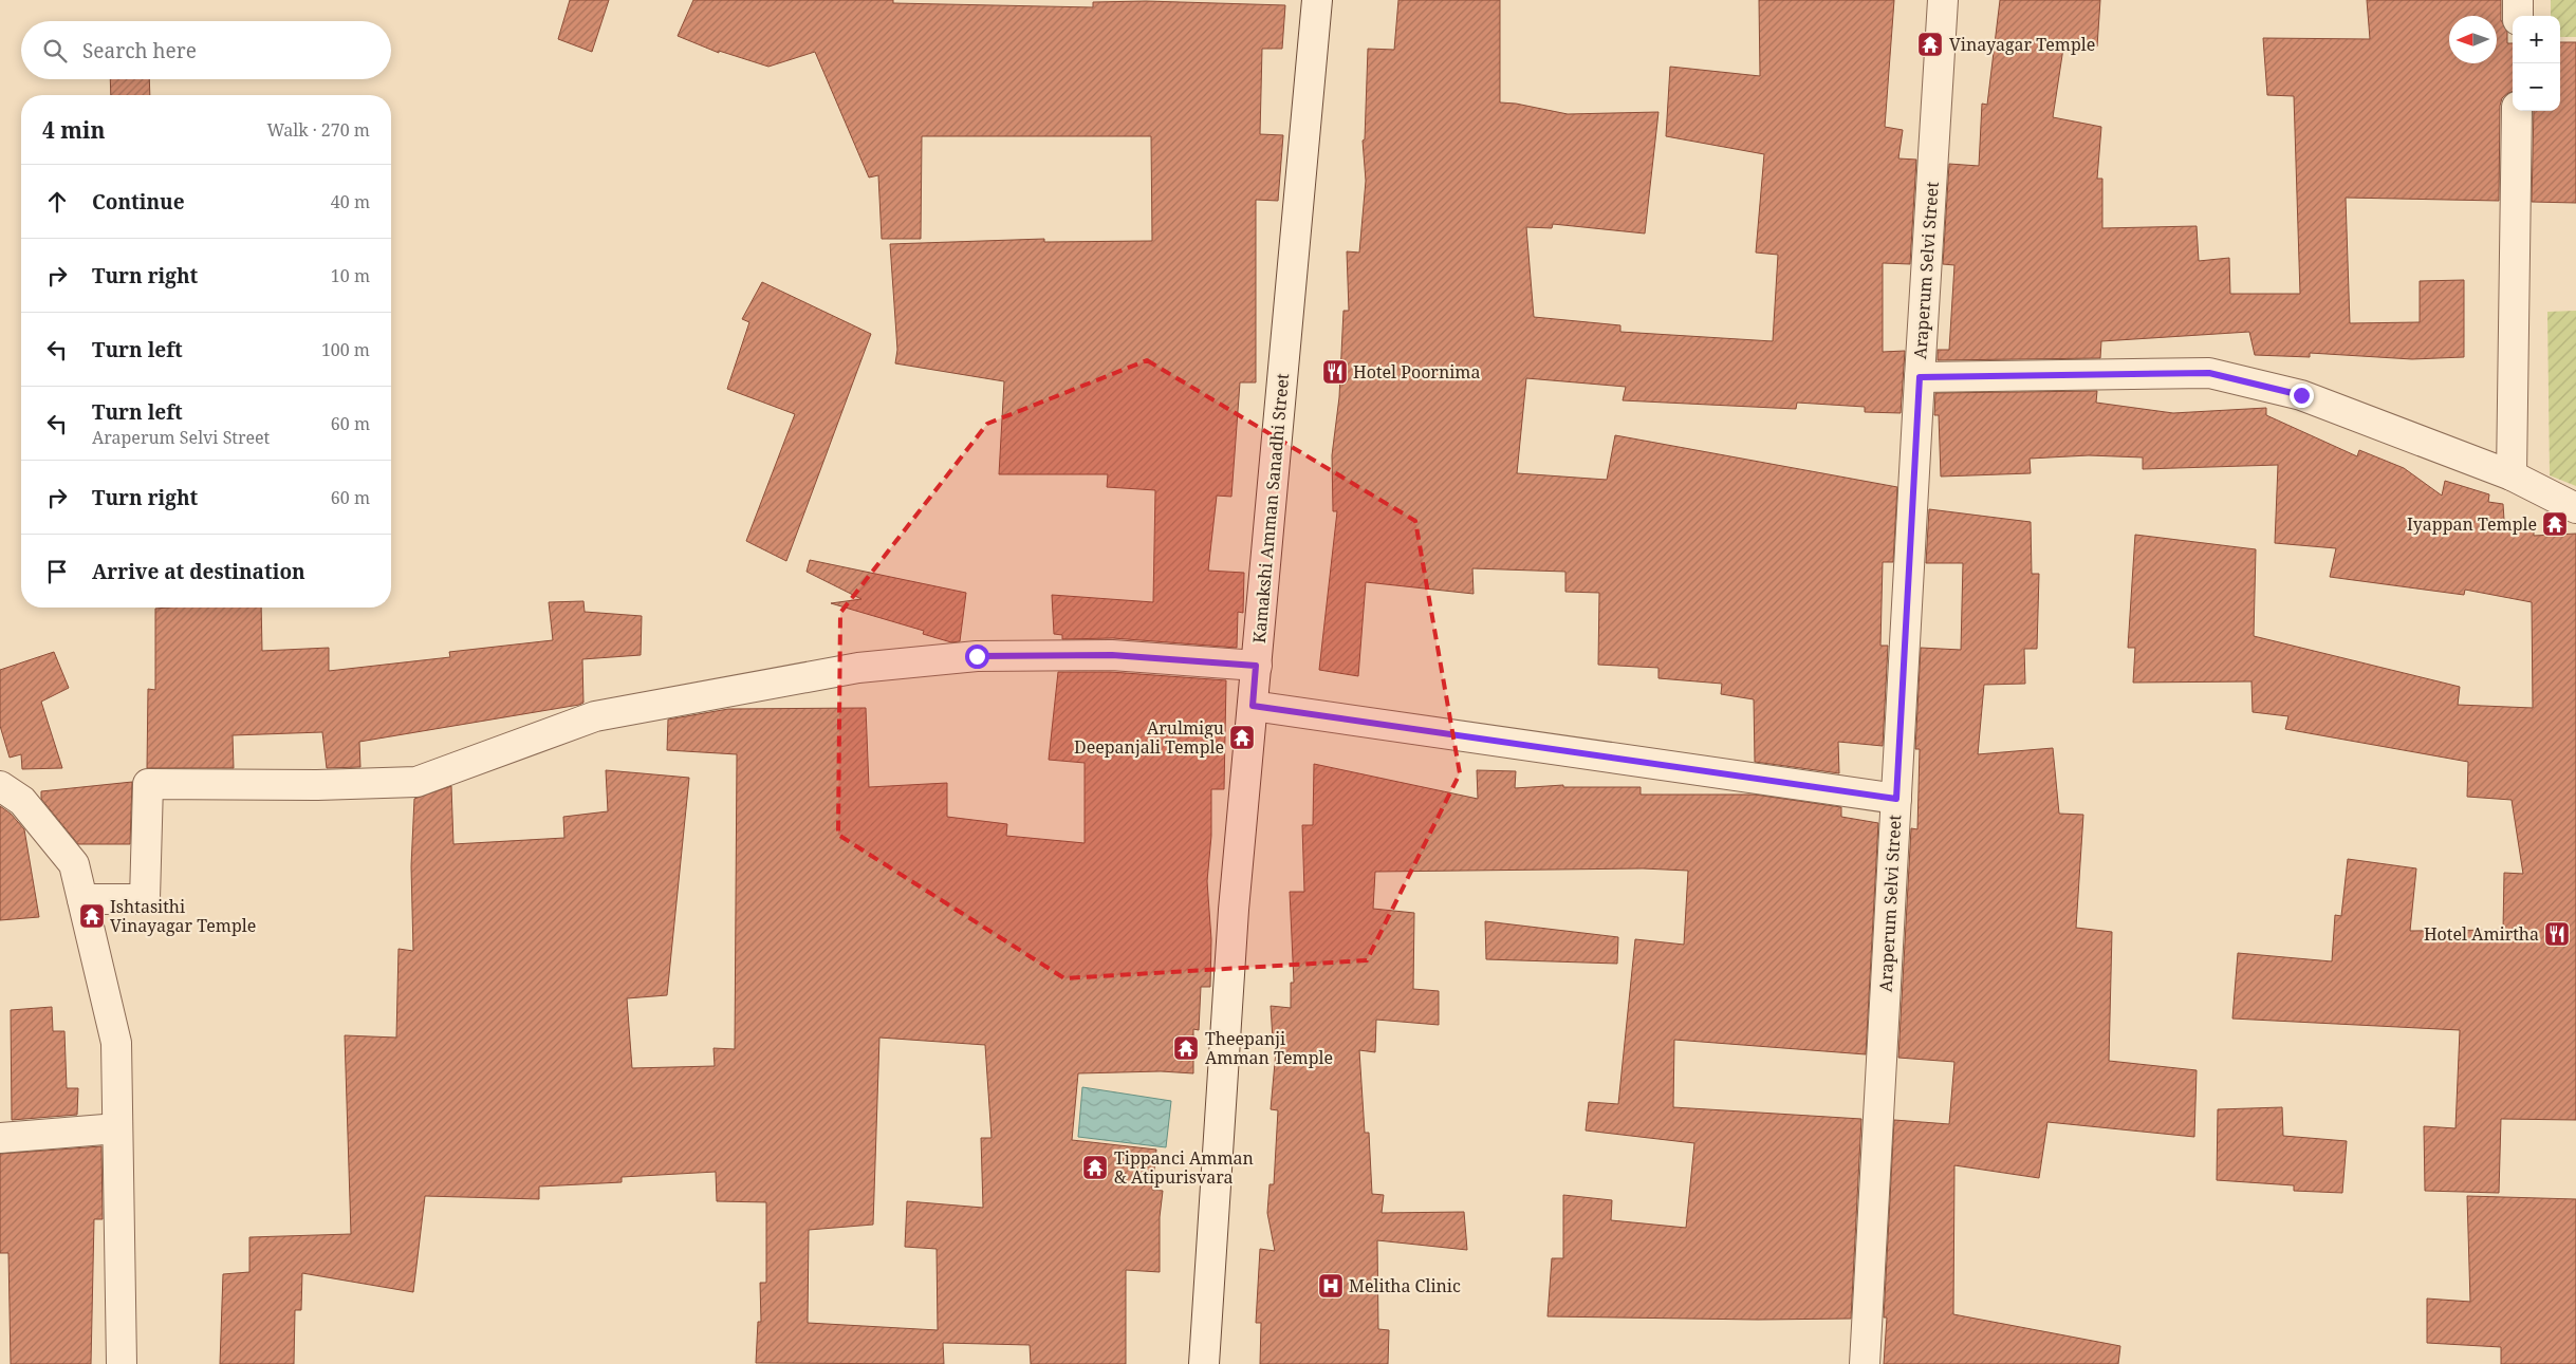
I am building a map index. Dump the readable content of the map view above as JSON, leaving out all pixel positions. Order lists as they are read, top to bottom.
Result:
{
  "streets": {
    "street": ["Araperum Selvi Street", "Kamakshi Amman Sanadhi Street"]
  },
  "places": {
    "temple": [
      "Vinayagar Temple",
      "Iyappan Temple",
      "Arulmigu Deepanjali Temple",
      "Ishtasithi Vinayagar Temple",
      "Theepanji Amman Temple",
      "Tippanci Amman & Atipurisvara"
    ],
    "restaurant": ["Hotel Poornima", "Hotel Amirtha"],
    "hospital": ["Melitha Clinic"]
  },
  "north": "left",
  "page": {
    "map_buttons": ["+", "−"],
    "search": "Search here",
    "heading": ["4 min", "Walk · 270 m"],
    "list": [
      ["Continue", "40 m"],
      ["Turn right", "10 m"],
      ["Turn left", "100 m"],
      ["Turn left", "Araperum Selvi Street", "60 m"],
      ["Turn right", "60 m"],
      "Arrive at destination"
    ]
  }
}
